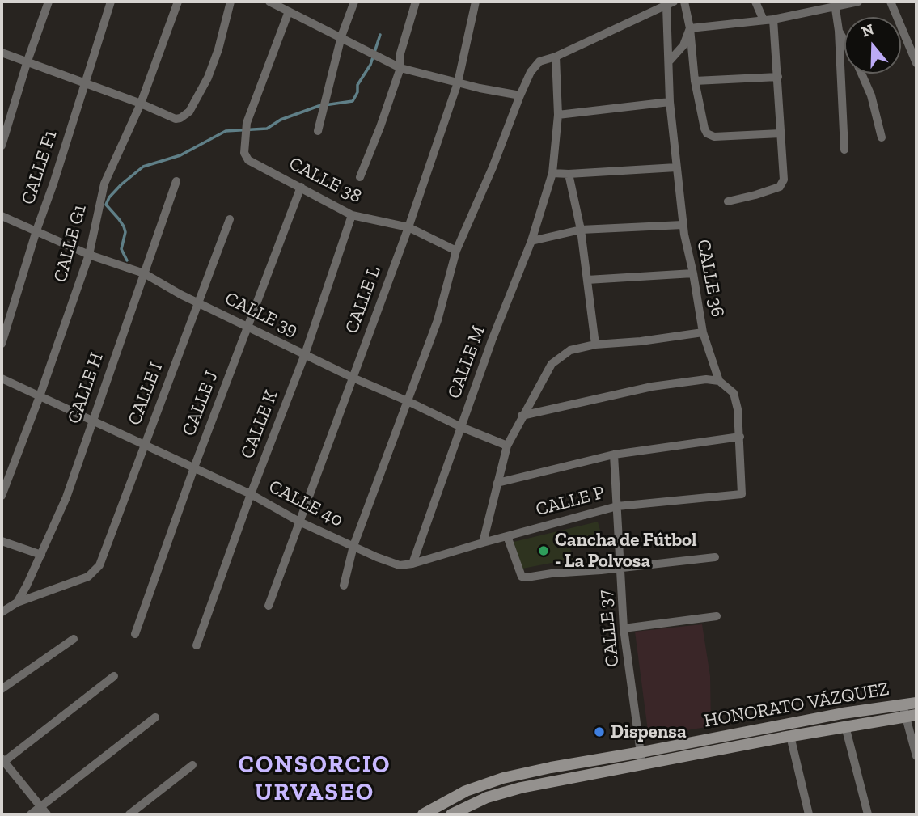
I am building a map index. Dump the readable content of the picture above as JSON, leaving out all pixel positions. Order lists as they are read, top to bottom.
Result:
{
  "streets": {
    "street": [
      "CALLE F1",
      "CALLE 38",
      "CALLE G1",
      "CALLE 36",
      "CALLE L",
      "CALLE 39",
      "CALLE M",
      "CALLE H",
      "CALLE I",
      "CALLE J",
      "CALLE K",
      "CALLE P",
      "CALLE 40",
      "CALLE 37",
      "HONORATO VÁZQUEZ"
    ]
  },
  "crossings": [
    ["CALLE F1", "CALLE 39"],
    ["CALLE 38", "CALLE L"],
    ["CALLE 38", "CALLE J"],
    ["CALLE 38", "CALLE K"],
    ["CALLE G1", "CALLE 39"],
    ["CALLE G1", "CALLE 40"],
    ["CALLE 36", "CALLE P"],
    ["CALLE L", "CALLE 39"],
    ["CALLE L", "CALLE 40"],
    ["CALLE 39", "CALLE M"],
    ["CALLE 39", "CALLE H"],
    ["CALLE 39", "CALLE I"],
    ["CALLE 39", "CALLE J"],
    ["CALLE 39", "CALLE K"],
    ["CALLE M", "CALLE P"],
    ["CALLE M", "CALLE 40"],
    ["CALLE H", "CALLE I"],
    ["CALLE H", "CALLE 40"],
    ["CALLE I", "CALLE 40"],
    ["CALLE J", "CALLE 40"],
    ["CALLE K", "CALLE 40"],
    ["CALLE P", "CALLE 40"],
    ["CALLE P", "CALLE 37"],
    ["CALLE 37", "HONORATO VÁZQUEZ"]
  ],
  "districts": ["CONSORCIO URVASEO"],
  "places": ["Cancha de Fútbol - La Polvosa", "Dispensa"],
  "north": "top"
}
